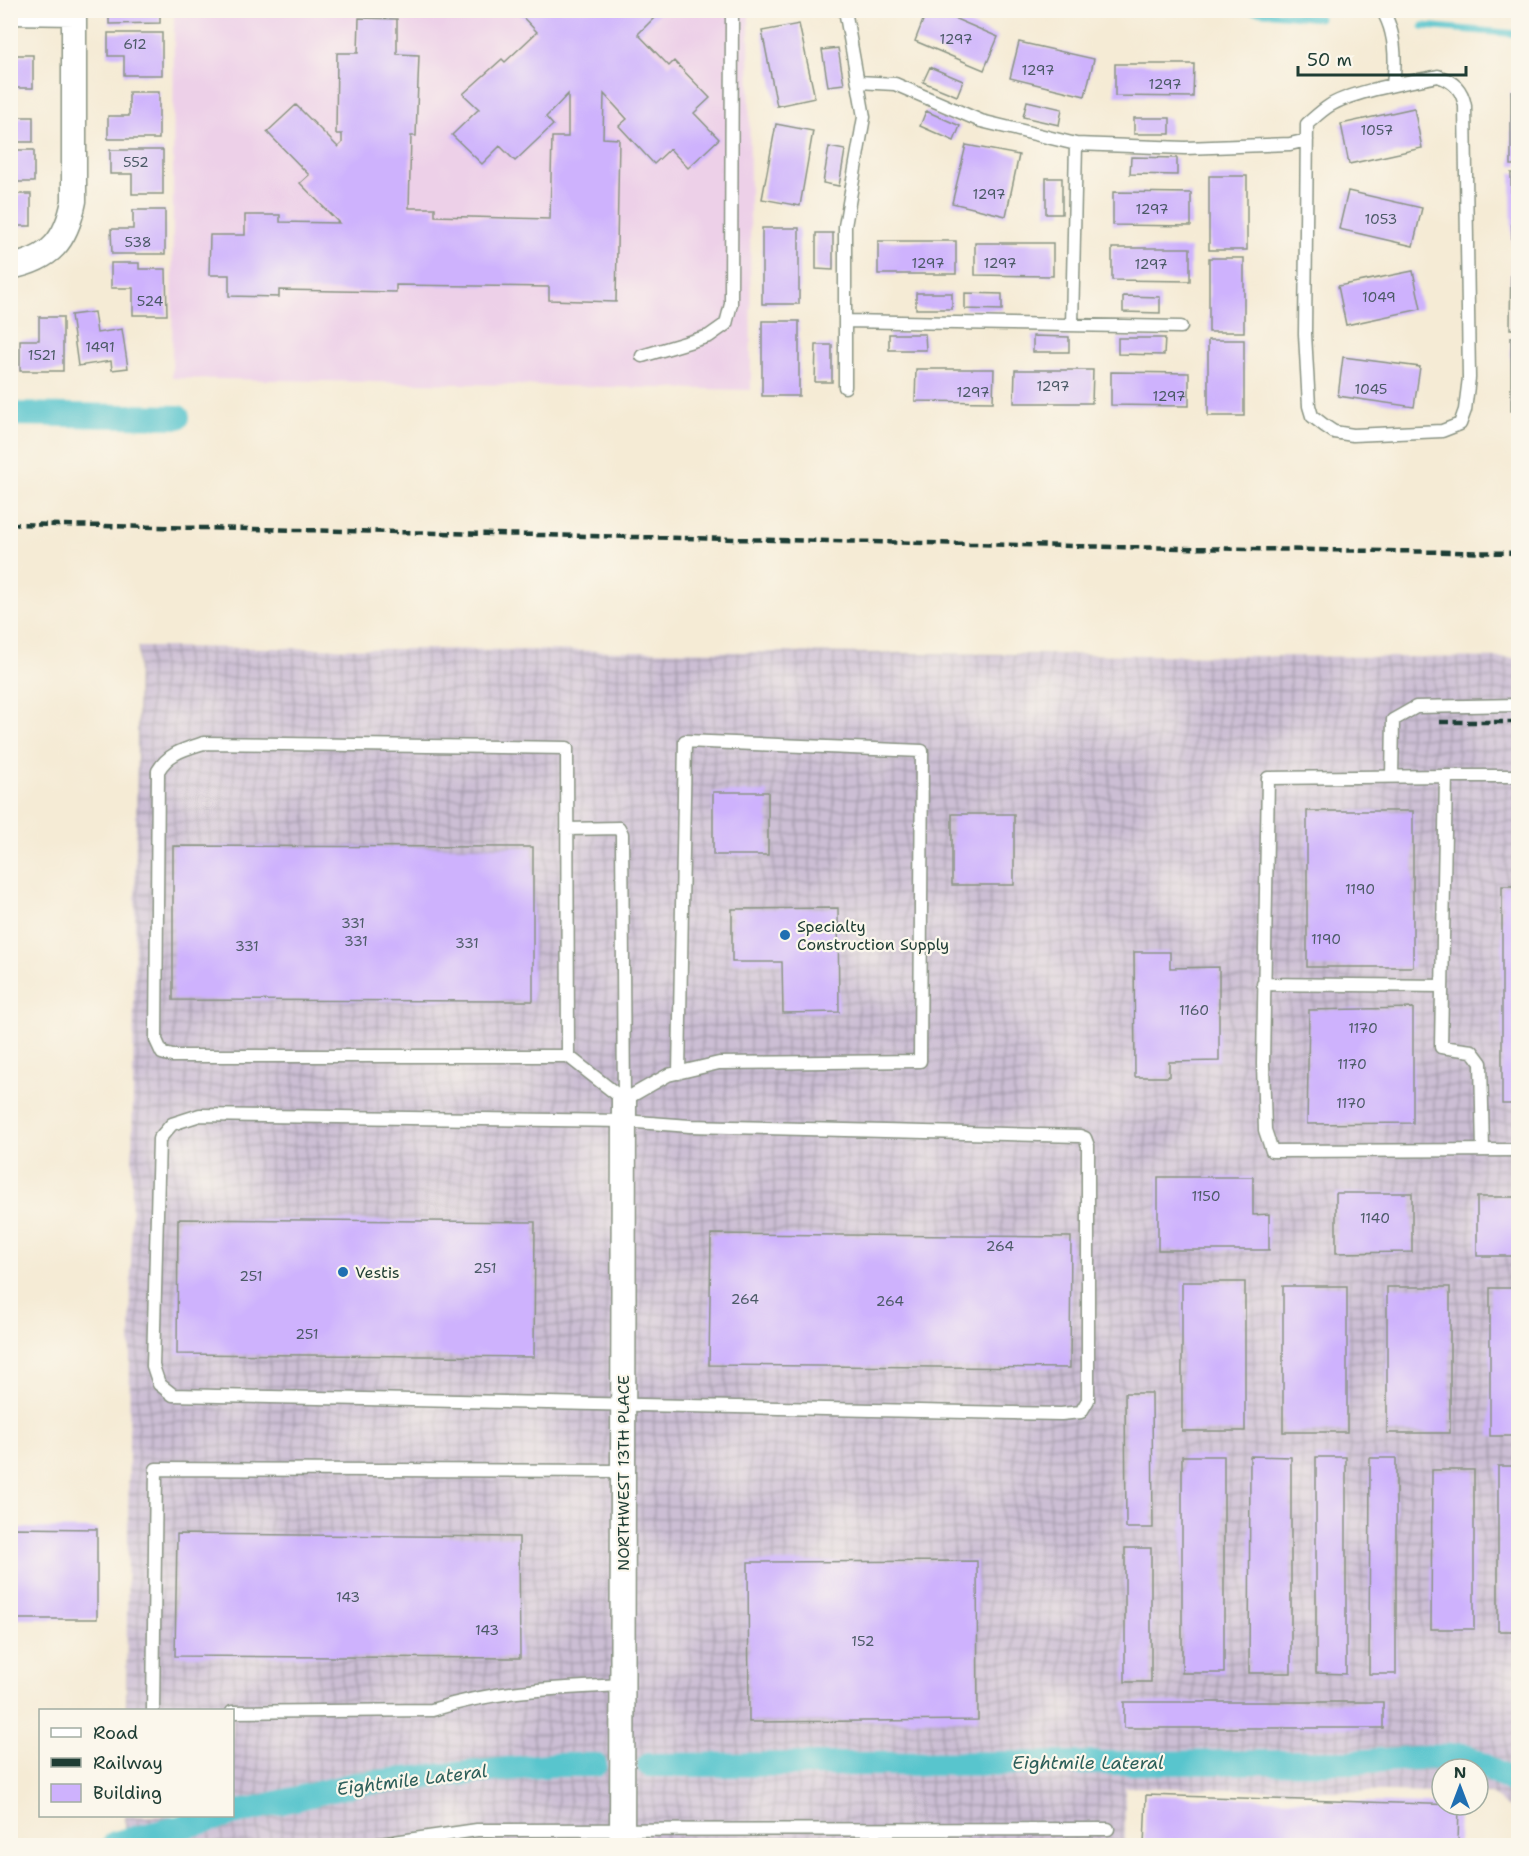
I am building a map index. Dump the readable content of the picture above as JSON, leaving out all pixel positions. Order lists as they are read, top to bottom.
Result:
{
  "streets": {
    "street": ["NORTHWEST 13TH PLACE"]
  },
  "water": ["Eightmile Lateral"],
  "places": ["Specialty Construction Supply", "Vestis"],
  "house_numbers": [
    "1297",
    "612",
    "1297",
    "1297",
    "1057",
    "552",
    "1297",
    "1297",
    "1053",
    "538",
    "1297",
    "1297",
    "1297",
    "1049",
    "524",
    "1491",
    "1521",
    "1297",
    "1045",
    "1297",
    "1297",
    "1190",
    "331",
    "1190",
    "331",
    "331",
    "331",
    "1160",
    "1170",
    "1170",
    "1170",
    "1150",
    "1140",
    "264",
    "251",
    "251",
    "264",
    "264",
    "251",
    "143",
    "143",
    "152"
  ],
  "legend": ["Road", "Railway", "Building"],
  "scale_bar": "50 m",
  "north": "top"
}
